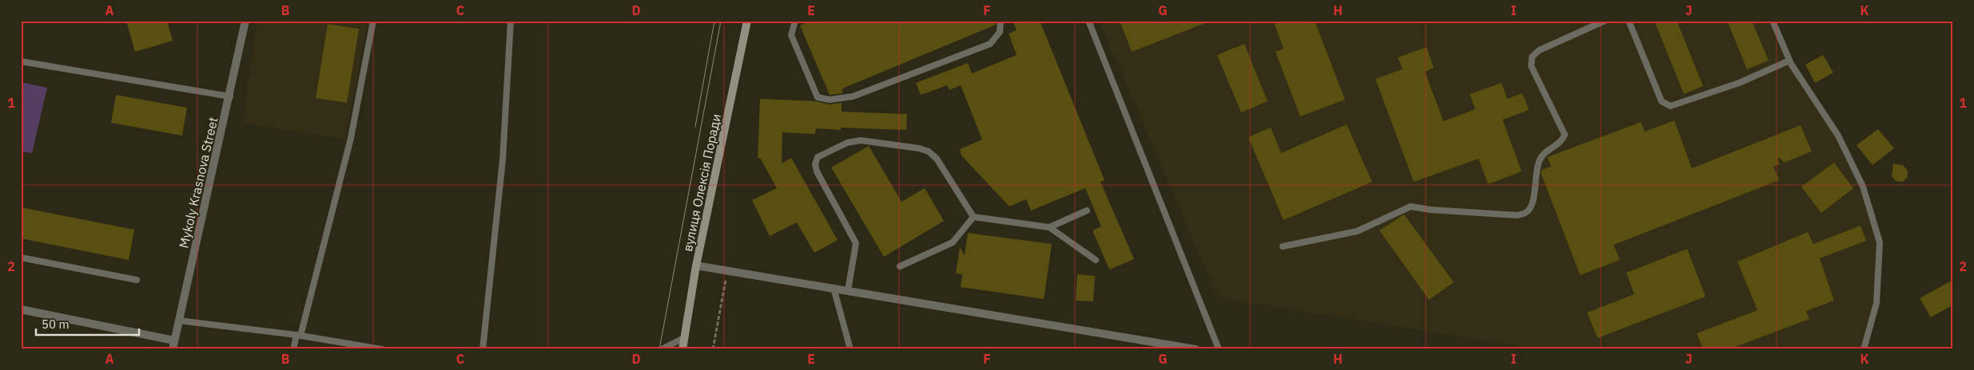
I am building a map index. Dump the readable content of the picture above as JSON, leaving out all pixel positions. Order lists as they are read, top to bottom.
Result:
{
  "streets": {
    "main road": ["вулиця Олексія Поради"],
    "street": ["Mykoly Krasnova Street"]
  },
  "scale_bar": "50 m",
  "grid": {
    "columns": [
      "A",
      "B",
      "C",
      "D",
      "E",
      "F",
      "G",
      "H",
      "I",
      "J",
      "K"
    ],
    "rows": ["1", "2"]
  }
}
